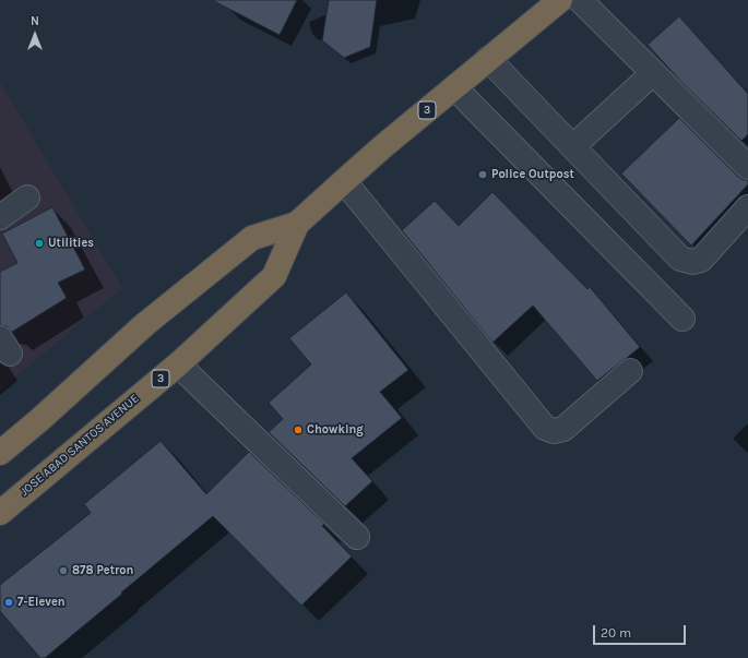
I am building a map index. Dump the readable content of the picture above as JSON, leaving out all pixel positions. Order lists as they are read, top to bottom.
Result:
{
  "streets": {
    "highway": ["3", "JOSE ABAD SANTOS AVENUE"]
  },
  "places": [
    "Police Outpost",
    "Utilities",
    "Chowking",
    "878 Petron",
    "7-Eleven"
  ],
  "scale_bar": "20 m",
  "north": "top"
}
